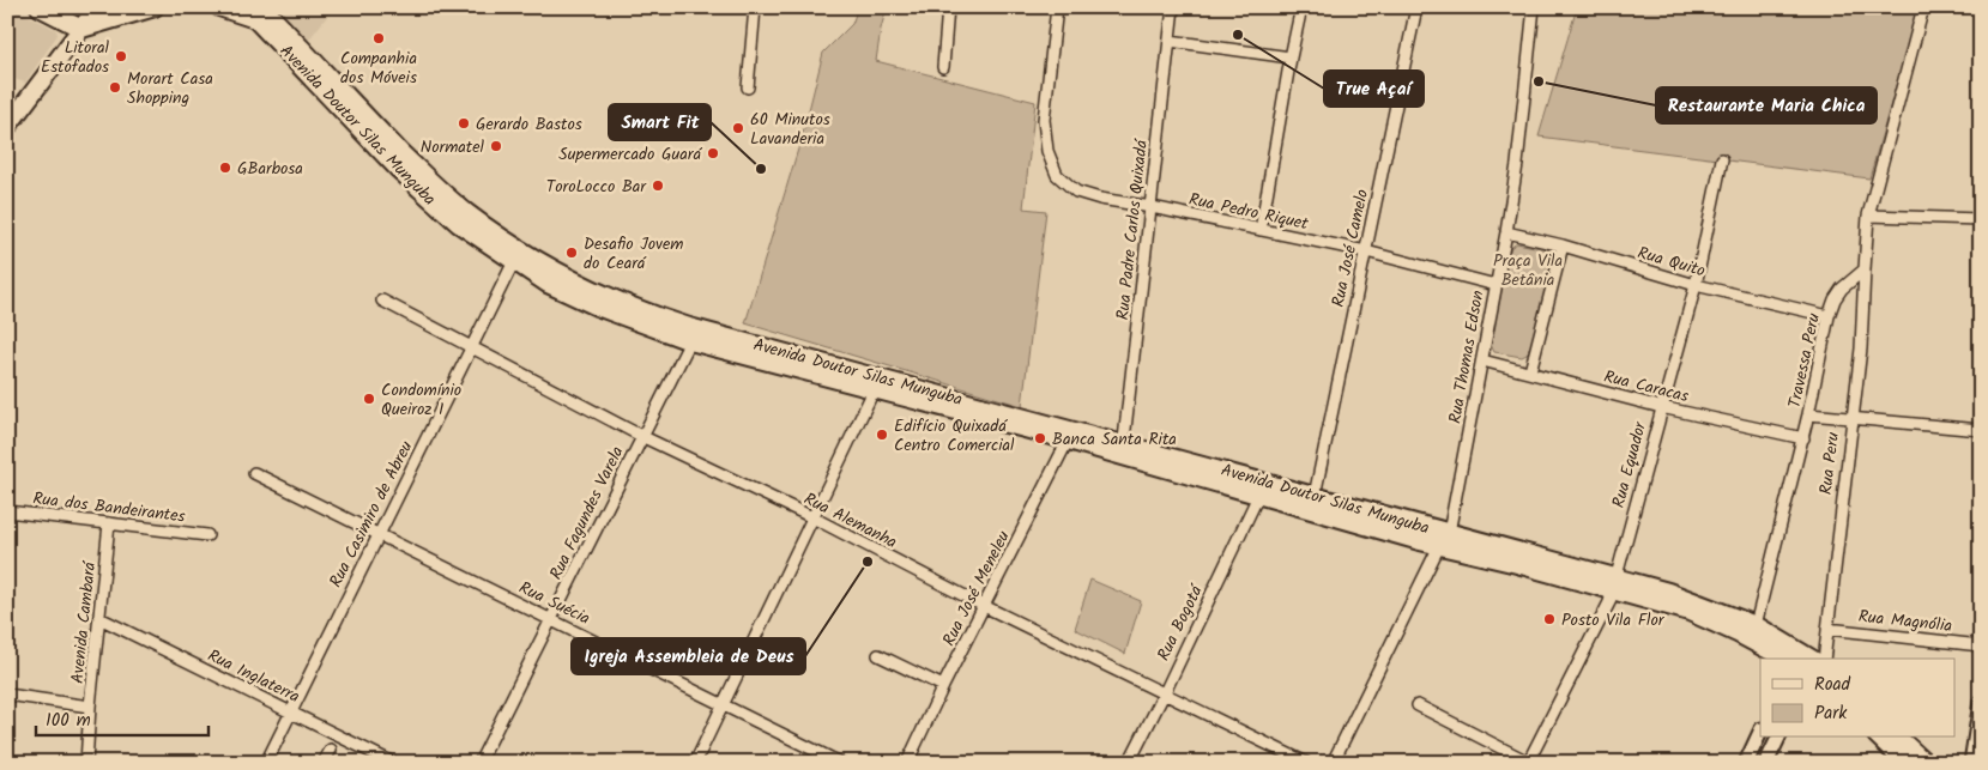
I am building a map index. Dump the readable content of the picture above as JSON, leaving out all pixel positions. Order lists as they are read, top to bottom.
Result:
{
  "streets": {
    "main road": ["Avenida Doutor Silas Munguba"],
    "street": [
      "Rua Pedro Riquet",
      "Rua Padre Carlos Quixadá",
      "Rua José Camelo",
      "Rua Quito",
      "Rua Thomas Edson",
      "Travessa Peru",
      "Rua Caracas",
      "Rua Peru",
      "Rua Equador",
      "Rua dos Bandeirantes",
      "Rua Fagundes Varela",
      "Rua Casimiro de Abreu",
      "Rua Alemanha",
      "Rua José Meneleu",
      "Rua Suécia",
      "Rua Magnólia",
      "Avenida Cambará",
      "Rua Bogotá",
      "Rua Inglaterra"
    ]
  },
  "crossings": [
    ["Avenida Doutor Silas Munguba", "Rua Padre Carlos Quixadá"],
    ["Avenida Doutor Silas Munguba", "Rua José Camelo"],
    ["Avenida Doutor Silas Munguba", "Rua Thomas Edson"],
    ["Avenida Doutor Silas Munguba", "Travessa Peru"],
    ["Avenida Doutor Silas Munguba", "Rua Equador"],
    ["Avenida Doutor Silas Munguba", "Rua Fagundes Varela"],
    ["Avenida Doutor Silas Munguba", "Rua Casimiro de Abreu"],
    ["Avenida Doutor Silas Munguba", "Rua José Meneleu"],
    ["Avenida Doutor Silas Munguba", "Rua Bogotá"],
    ["Rua Pedro Riquet", "Rua Padre Carlos Quixadá"],
    ["Rua Pedro Riquet", "Rua José Camelo"],
    ["Rua Pedro Riquet", "Rua Thomas Edson"],
    ["Rua Quito", "Rua Thomas Edson"],
    ["Rua Quito", "Travessa Peru"],
    ["Rua Quito", "Rua Equador"],
    ["Rua Thomas Edson", "Rua Caracas"],
    ["Travessa Peru", "Rua Caracas"],
    ["Travessa Peru", "Rua Peru"],
    ["Rua Caracas", "Rua Equador"],
    ["Rua Peru", "Rua Magnólia"],
    ["Rua dos Bandeirantes", "Avenida Cambará"],
    ["Rua Fagundes Varela", "Rua Alemanha"],
    ["Rua Fagundes Varela", "Rua Suécia"],
    ["Rua Casimiro de Abreu", "Rua Alemanha"],
    ["Rua Casimiro de Abreu", "Rua Suécia"],
    ["Rua Casimiro de Abreu", "Rua Inglaterra"],
    ["Rua Alemanha", "Rua José Meneleu"],
    ["Rua Alemanha", "Rua Bogotá"],
    ["Avenida Cambará", "Rua Inglaterra"]
  ],
  "parks": ["Praça Vila Betânia"],
  "places": [
    "True Açaí",
    "Companhia dos Móveis",
    "Litoral Estofados",
    "Restaurante Maria Chica",
    "Morart Casa Shopping",
    "Gerardo Bastos",
    "60 Minutos Lavanderia",
    "Normatel",
    "Supermercado Guará",
    "GBarbosa",
    "Smart Fit",
    "ToroLocco Bar",
    "Desafio Jovem do Ceará",
    "Condomínio Queiroz I",
    "Edifício Quixadá Centro Comercial",
    "Banca Santa Rita",
    "Igreja Assembleia de Deus",
    "Posto Vila Flor"
  ],
  "legend": ["Road", "Park"],
  "scale_bar": "100 m"
}
